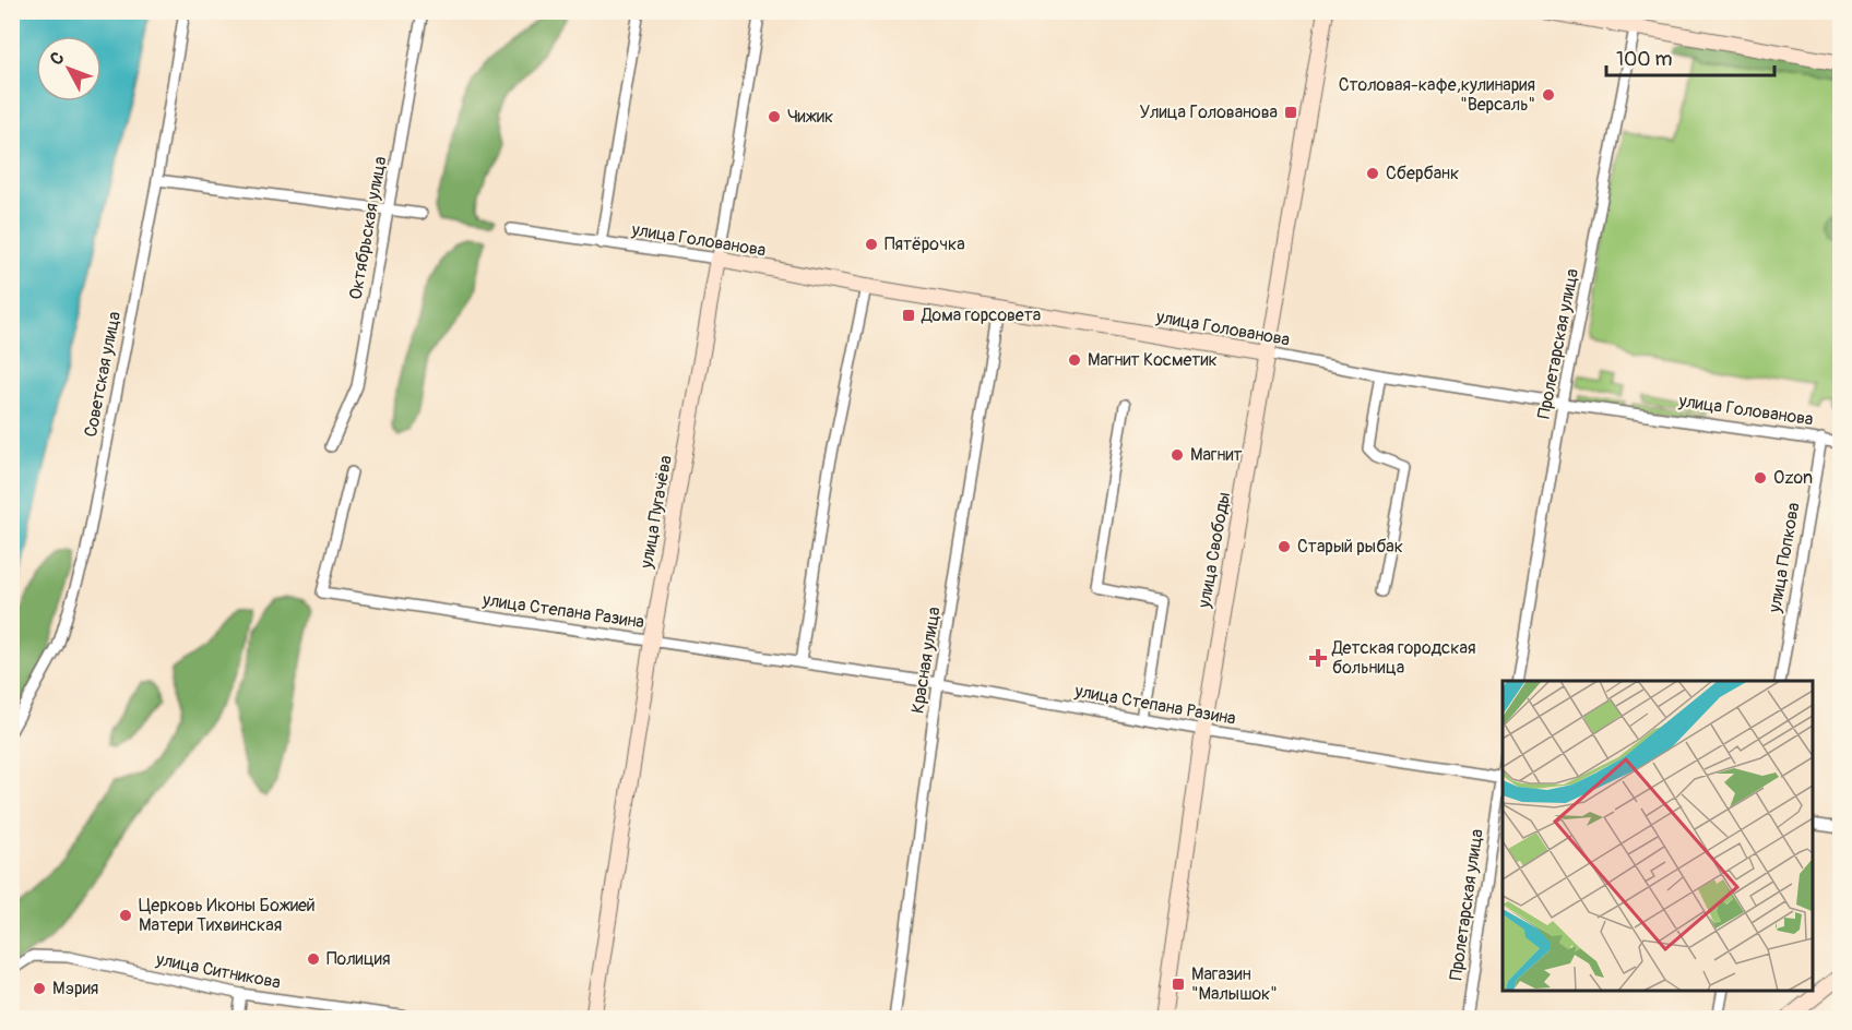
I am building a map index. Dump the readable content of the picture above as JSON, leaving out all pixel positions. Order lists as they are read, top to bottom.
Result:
{
  "streets": {
    "street": [
      "Октябрьская улица",
      "улица Голованова",
      "Пролетарская улица",
      "Советская улица",
      "улица Пугачёва",
      "улица Свободы",
      "улица Попкова",
      "улица Степана Разина",
      "Красная улица",
      "улица Ситникова"
    ]
  },
  "crossings": [
    ["улица Голованова", "Пролетарская улица"],
    ["улица Голованова", "улица Пугачёва"],
    ["улица Голованова", "улица Свободы"],
    ["улица Голованова", "улица Попкова"],
    ["улица Голованова", "Красная улица"],
    ["Пролетарская улица", "улица Степана Разина"],
    ["улица Пугачёва", "улица Степана Разина"],
    ["улица Свободы", "улица Степана Разина"],
    ["улица Степана Разина", "Красная улица"]
  ],
  "places": {
    "other": [
      "Столовая-кафе,кулинария \"Версаль\"",
      "Чижик",
      "Сбербанк",
      "Пятёрочка",
      "Магнит Косметик",
      "Магнит",
      "Ozon",
      "Старый рыбак",
      "Церковь Иконы Божией Матери Тихвинская",
      "Полиция",
      "Мэрия"
    ],
    "transit": ["Улица Голованова", "Дома горсовета", "Магазин \"Малышок\""],
    "health": ["Детская городская больница"]
  },
  "scale_bar": "100 m",
  "north": "top left"
}
